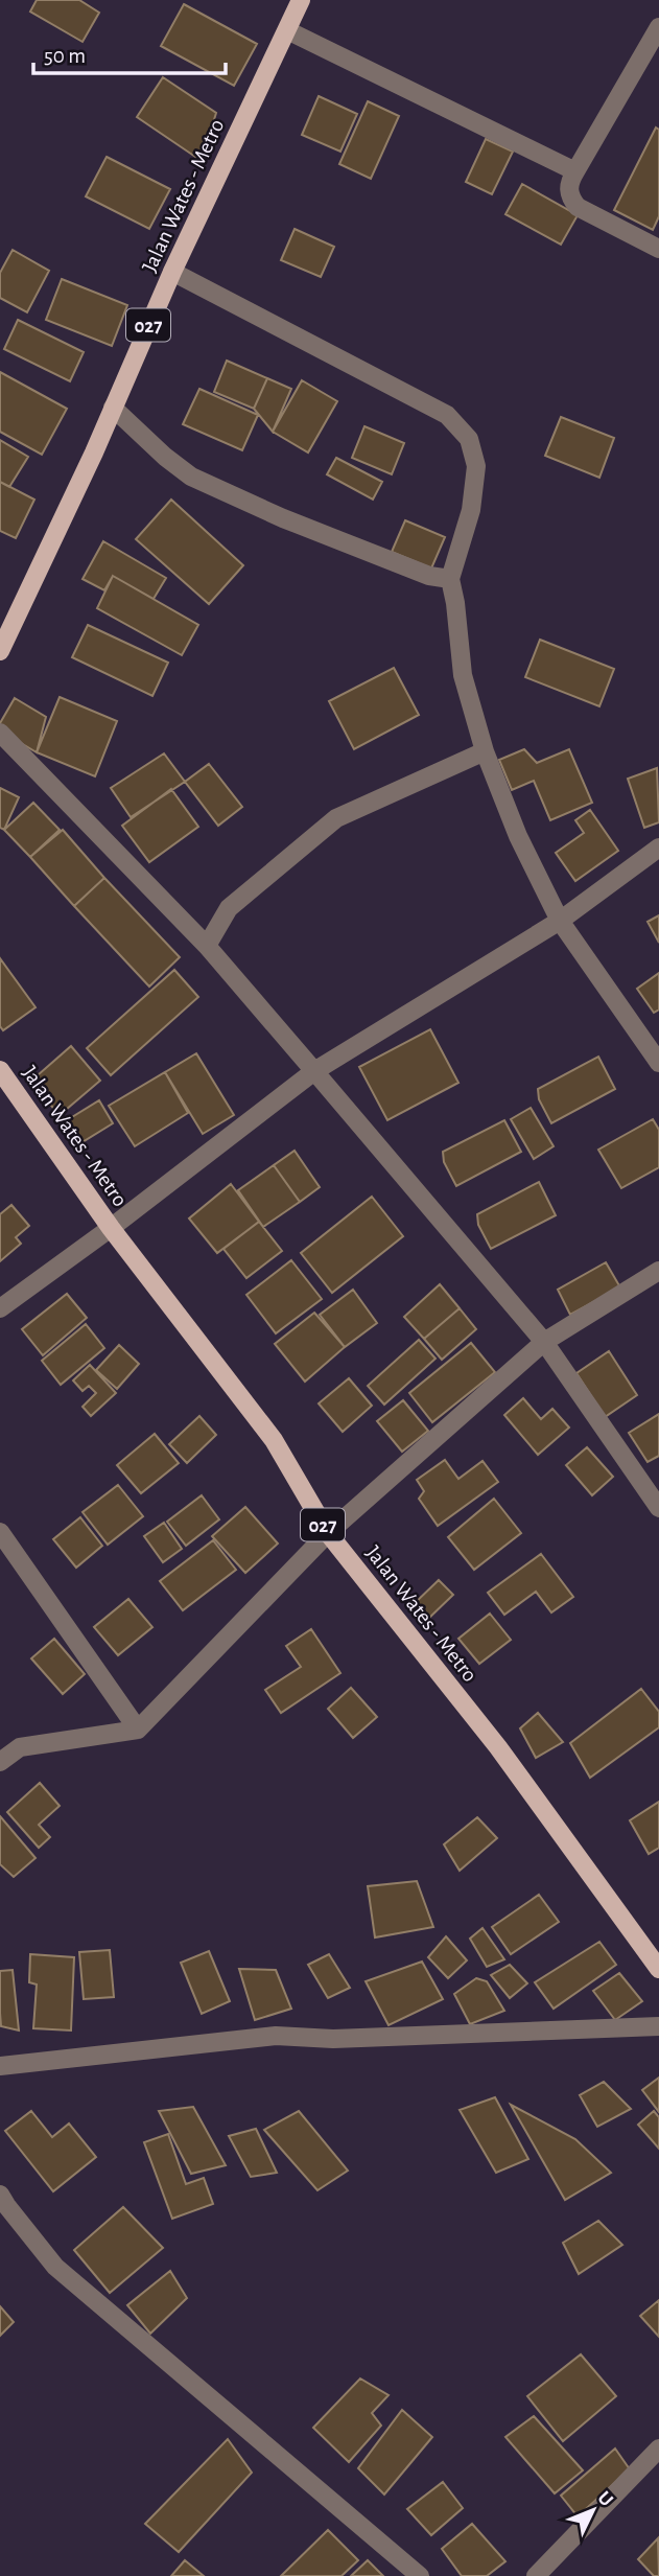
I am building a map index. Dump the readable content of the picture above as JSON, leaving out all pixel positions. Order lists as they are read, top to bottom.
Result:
{
  "streets": {
    "main road": ["Jalan Wates - Metro", "027"]
  },
  "scale_bar": "50 m",
  "north": "top right"
}
